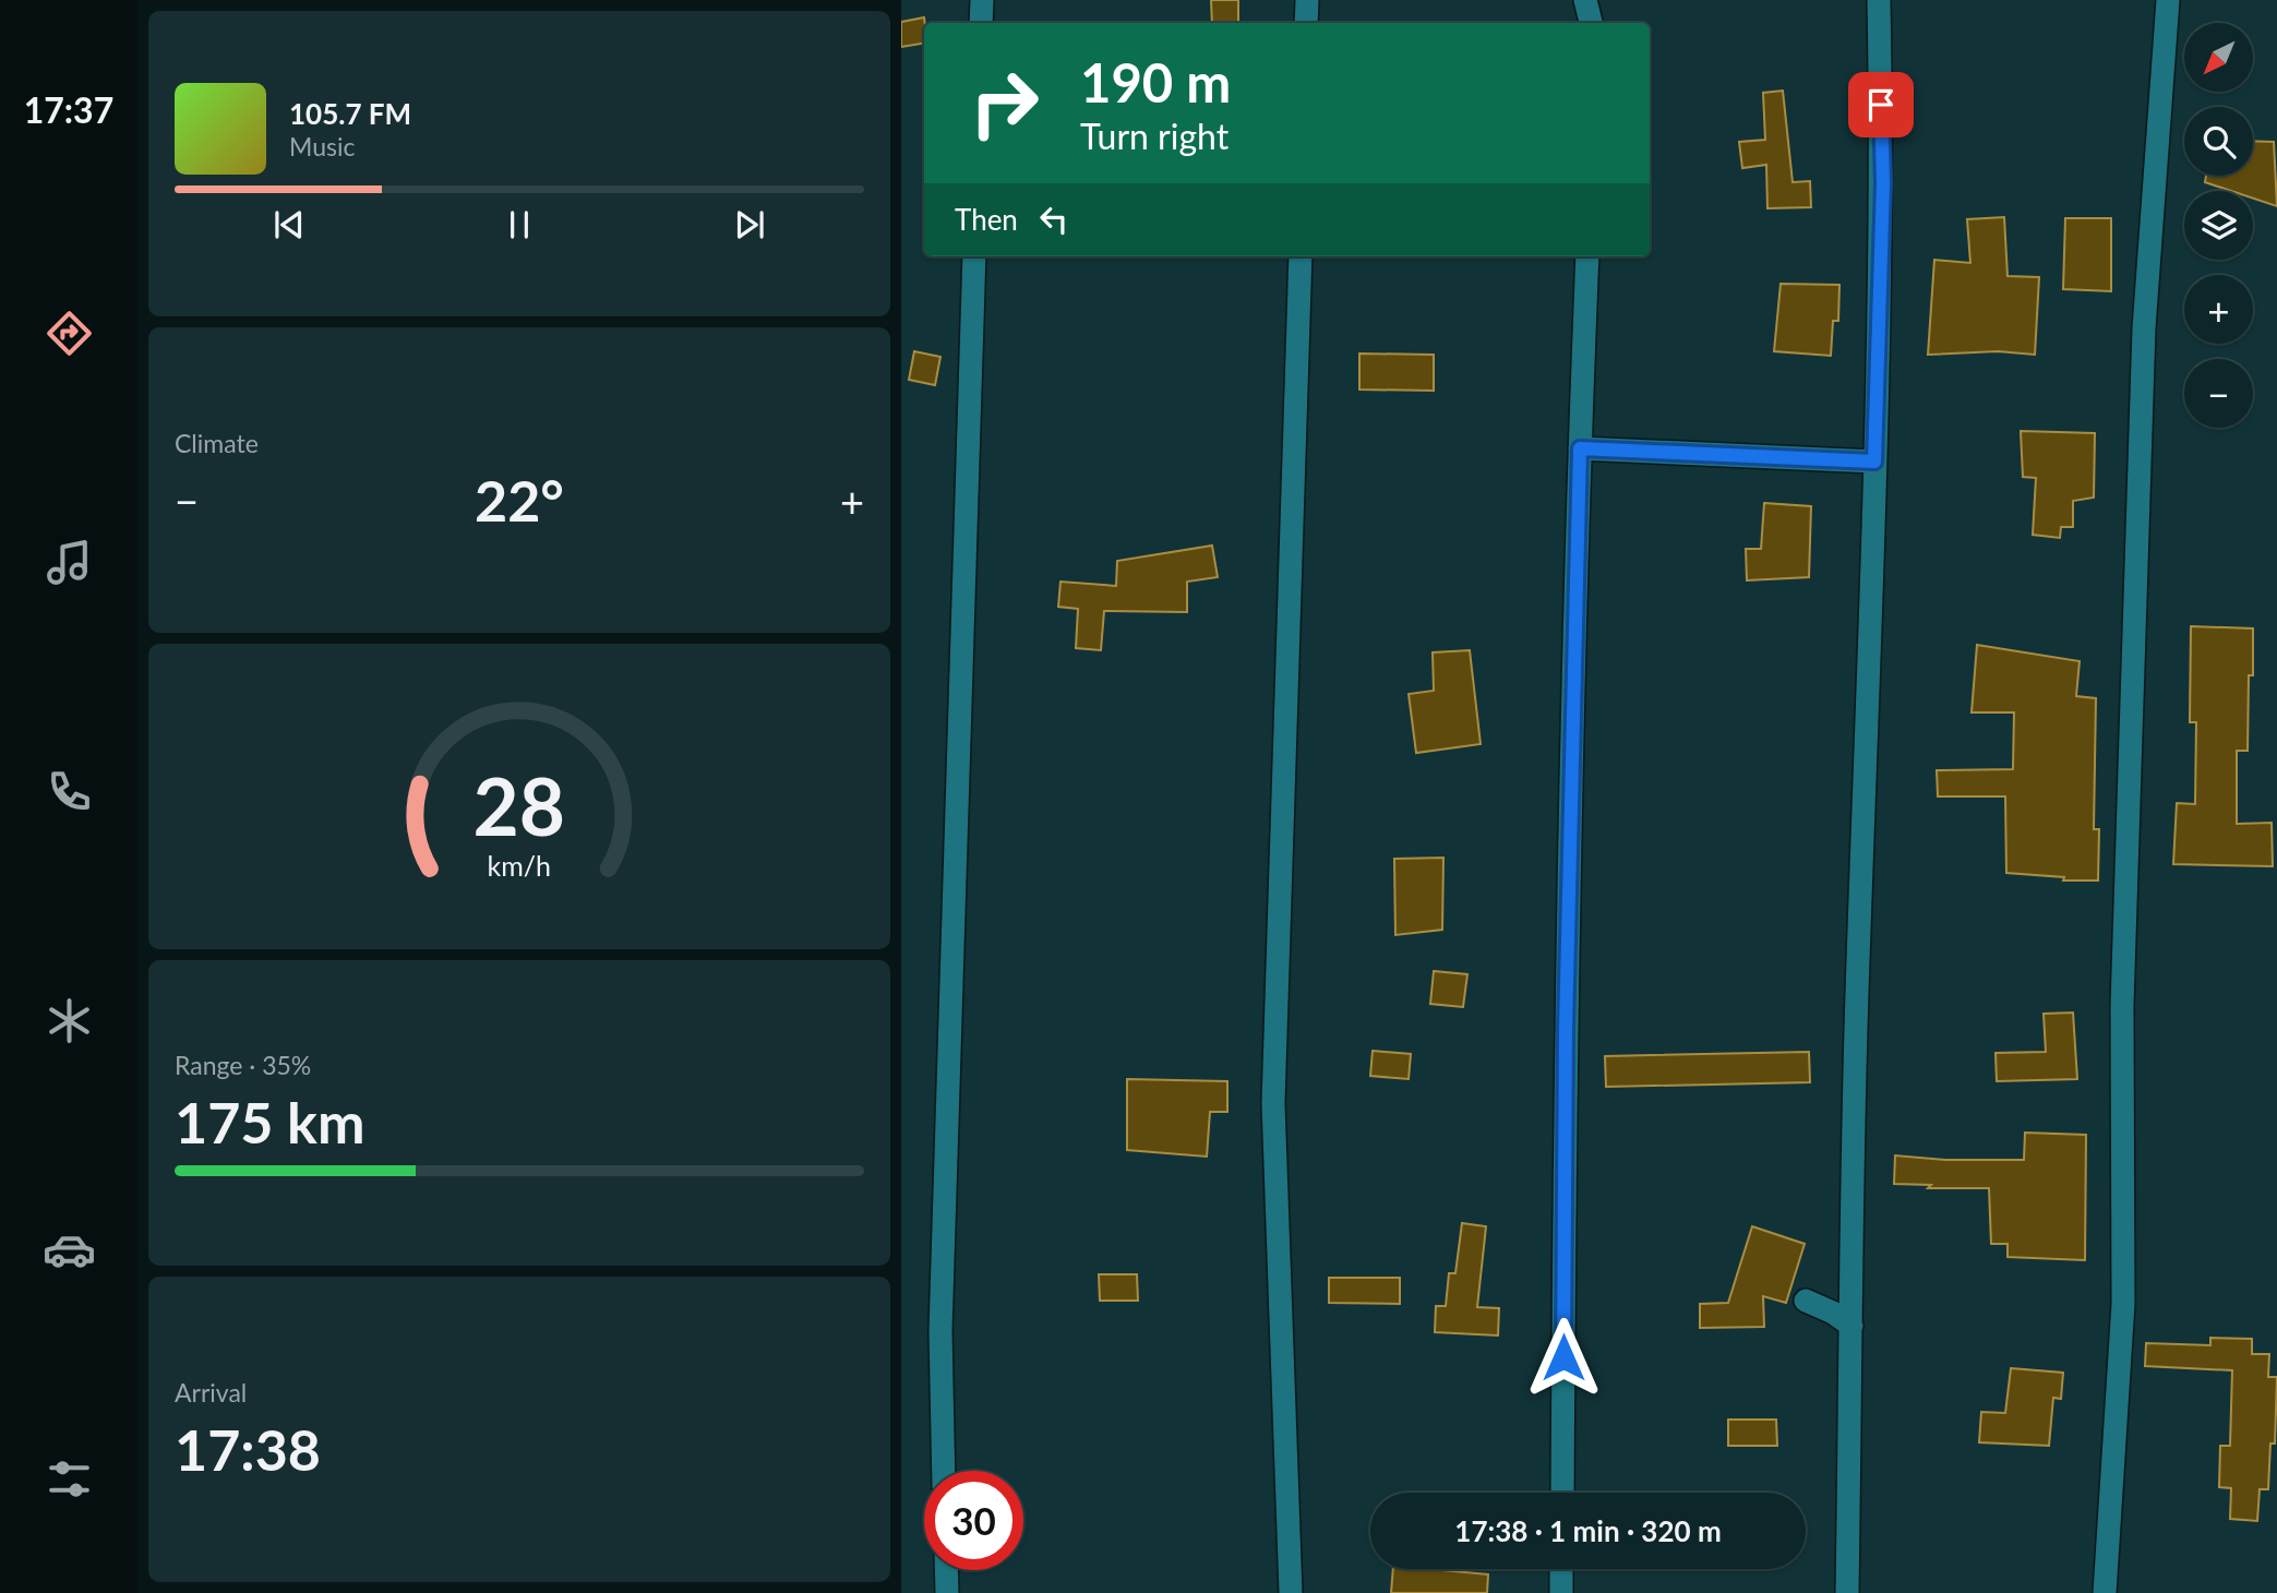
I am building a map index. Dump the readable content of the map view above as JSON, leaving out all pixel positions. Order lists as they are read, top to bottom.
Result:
{
  "north": "bottom left",
  "page": {
    "tabs": "17:37",
    "map_buttons": ["+", "−"],
    "turn": ["190 m", "Turn right"],
    "song": ["105.7 FM", "Music"],
    "then": "Then",
    "tile": [
      "Climate",
      ["Range · 35%", "175 km"],
      ["Arrival", "17:38"]
    ],
    "heat": ["−", "22°", "+"],
    "limit": "30",
    "trip": "17:38 · 1 min · 320 m",
    "gauge": ["28", "km/h"]
  }
}
